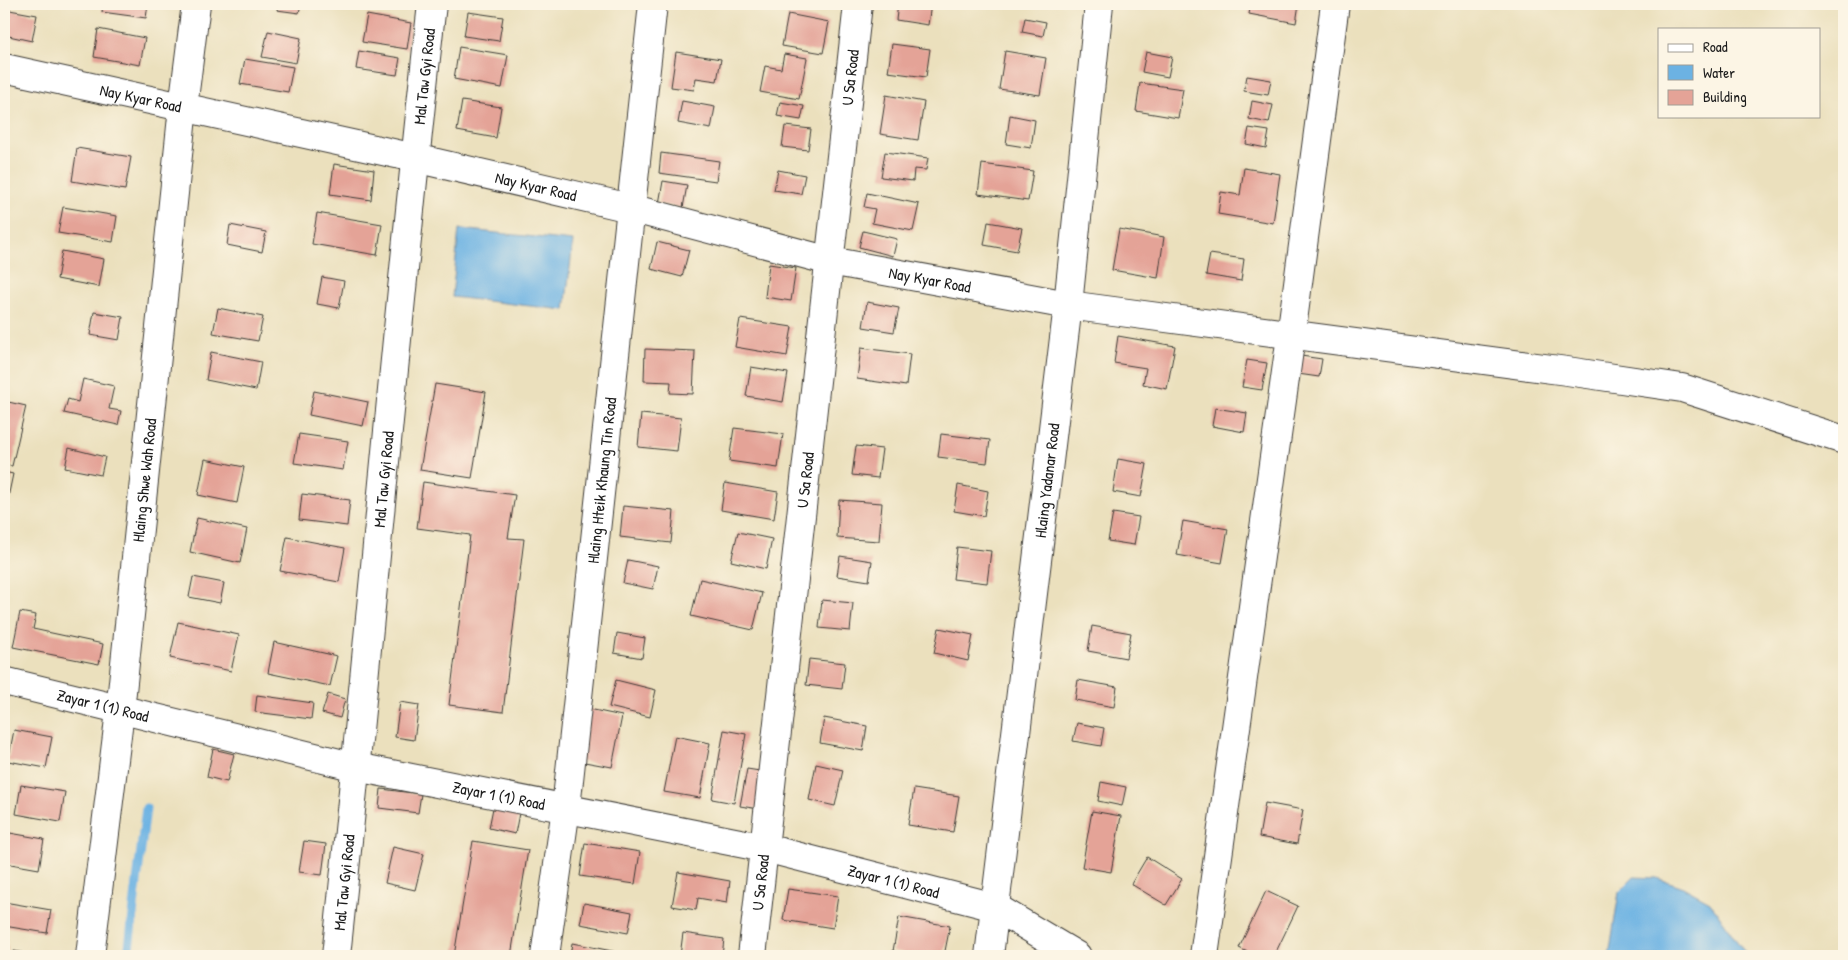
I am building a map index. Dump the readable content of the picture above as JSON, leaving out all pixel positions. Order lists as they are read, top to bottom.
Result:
{
  "streets": {
    "street": [
      "Mal Taw Gyi Road",
      "U Sa Road",
      "Nay Kyar Road",
      "Hlaing Shwe Wah Road",
      "Hlaing Hteik Khaung Tin Road",
      "Hlaing Yadanar Road",
      "Zayar 1 (1) Road"
    ]
  },
  "crossings": [
    ["Mal Taw Gyi Road", "Nay Kyar Road"],
    ["Mal Taw Gyi Road", "Zayar 1 (1) Road"],
    ["U Sa Road", "Nay Kyar Road"],
    ["U Sa Road", "Zayar 1 (1) Road"],
    ["Nay Kyar Road", "Hlaing Shwe Wah Road"],
    ["Nay Kyar Road", "Hlaing Hteik Khaung Tin Road"],
    ["Nay Kyar Road", "Hlaing Yadanar Road"],
    ["Hlaing Shwe Wah Road", "Zayar 1 (1) Road"],
    ["Hlaing Hteik Khaung Tin Road", "Zayar 1 (1) Road"],
    ["Hlaing Yadanar Road", "Zayar 1 (1) Road"]
  ],
  "legend": ["Road", "Water", "Building"]
}
